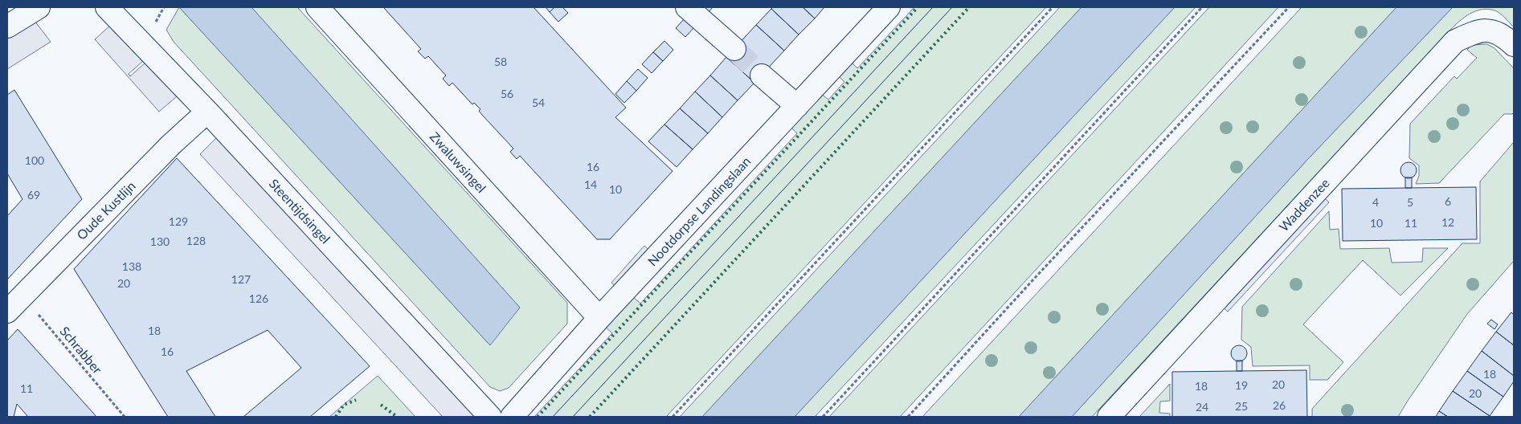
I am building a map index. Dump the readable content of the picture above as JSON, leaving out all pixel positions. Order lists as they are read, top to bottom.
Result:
{
  "streets": {
    "street": [
      "Zwaluwsingel",
      "Waddenzee",
      "Oude Kustlijn",
      "Steentijdsingel",
      "Nootdorpse Landingslaan"
    ],
    "path": ["Schrabber"]
  },
  "crossings": [
    ["Zwaluwsingel", "Nootdorpse Landingslaan"],
    ["Oude Kustlijn", "Steentijdsingel"],
    ["Oude Kustlijn", "Schrabber"]
  ],
  "house_numbers": [
    "58",
    "56",
    "54",
    "100",
    "16",
    "14",
    "10",
    "69",
    "6",
    "4",
    "5",
    "129",
    "12",
    "10",
    "11",
    "128",
    "130",
    "138",
    "127",
    "20",
    "126",
    "18",
    "16",
    "18",
    "20",
    "19",
    "18",
    "11",
    "20",
    "26",
    "25",
    "24"
  ]
}
